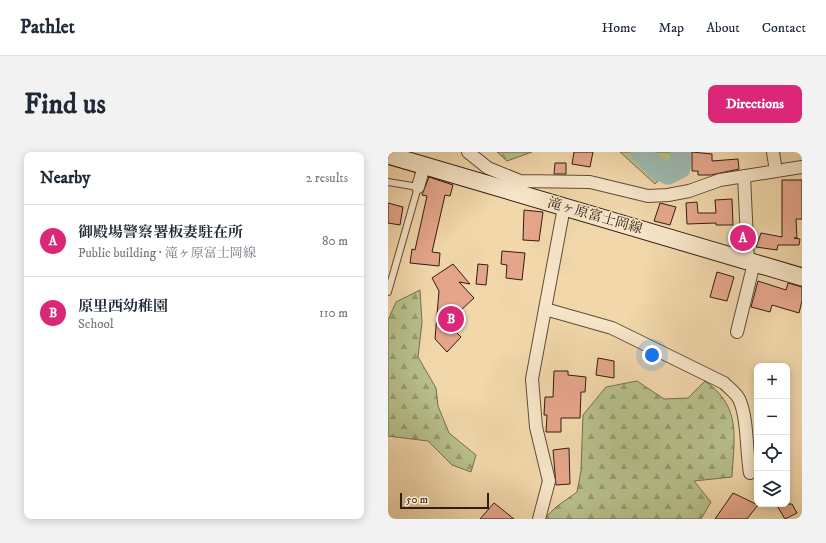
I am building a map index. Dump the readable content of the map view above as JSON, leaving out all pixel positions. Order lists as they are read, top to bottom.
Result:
{
  "streets": {
    "main road": ["滝ヶ原富士岡線"]
  },
  "scale_bar": "50 m",
  "page": {
    "header": "Pathlet",
    "nav": [
      "Home",
      "Map",
      "About",
      "Contact"
    ],
    "buttons": "Directions",
    "title": "Find us",
    "heading": ["Nearby", "2 results"],
    "list": [
      {
        "mark": "A",
        "name": "御殿場警察署板妻駐在所",
        "note": "Public building · 滝ヶ原富士岡線",
        "value": "80 m"
      },
      {
        "mark": "B",
        "name": "原里西幼稚園",
        "note": "School",
        "value": "110 m"
      }
    ],
    "pins": ["A", "B"],
    "map_buttons": ["+", "−"],
    "scale": "50 m"
  }
}
